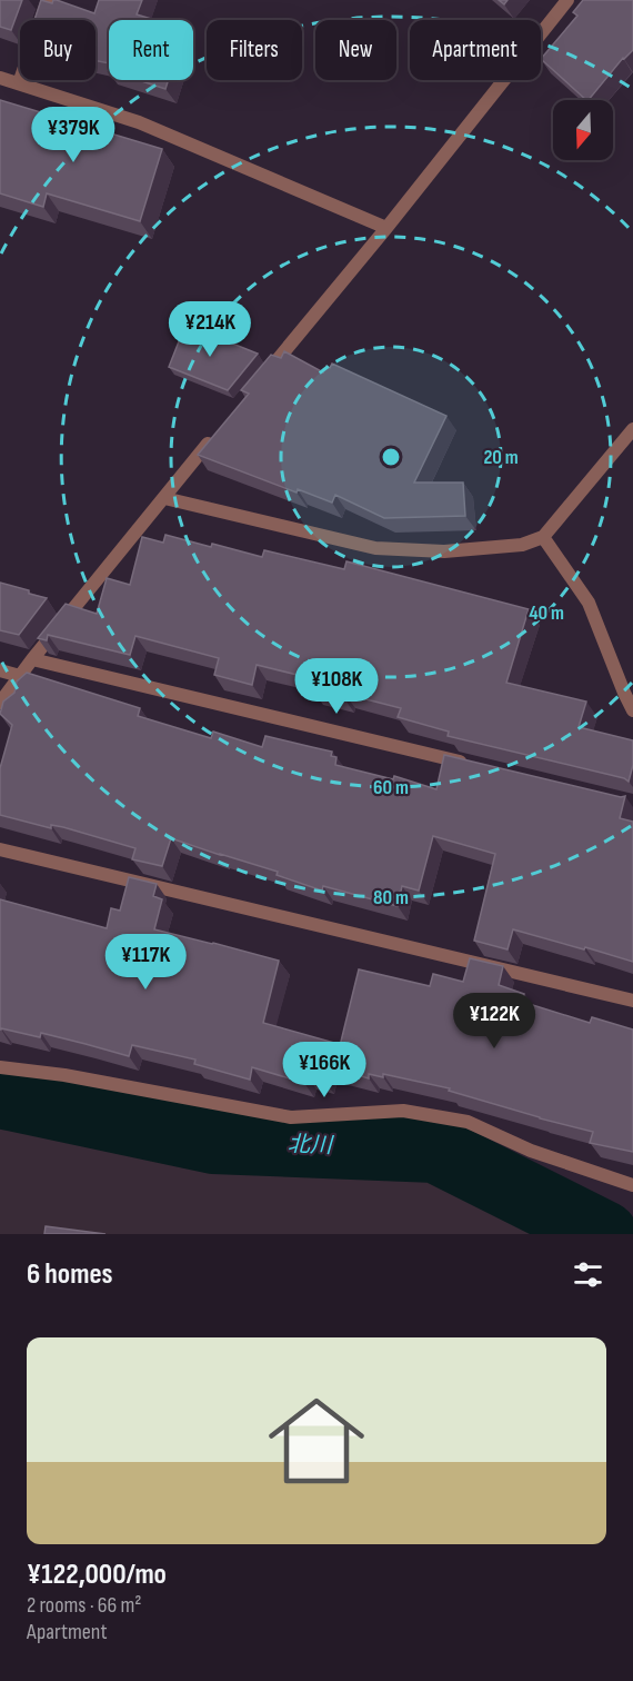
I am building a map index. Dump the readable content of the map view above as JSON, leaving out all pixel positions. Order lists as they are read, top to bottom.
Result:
{
  "water": ["北川"],
  "north": "bottom",
  "page": {
    "chip": [
      "Buy",
      "Rent",
      "Filters",
      "New",
      "Apartment"
    ],
    "price": [
      "¥379K",
      "¥214K",
      "¥108K",
      "¥117K",
      "¥122K",
      "¥166K"
    ],
    "heading": "6 homes",
    "list": [
      {
        "name": "¥122,000/mo",
        "note": "2 rooms · 66 m² · Apartment"
      }
    ]
  },
  "rings": [
    "20 m",
    "40 m",
    "60 m",
    "80 m"
  ]
}
